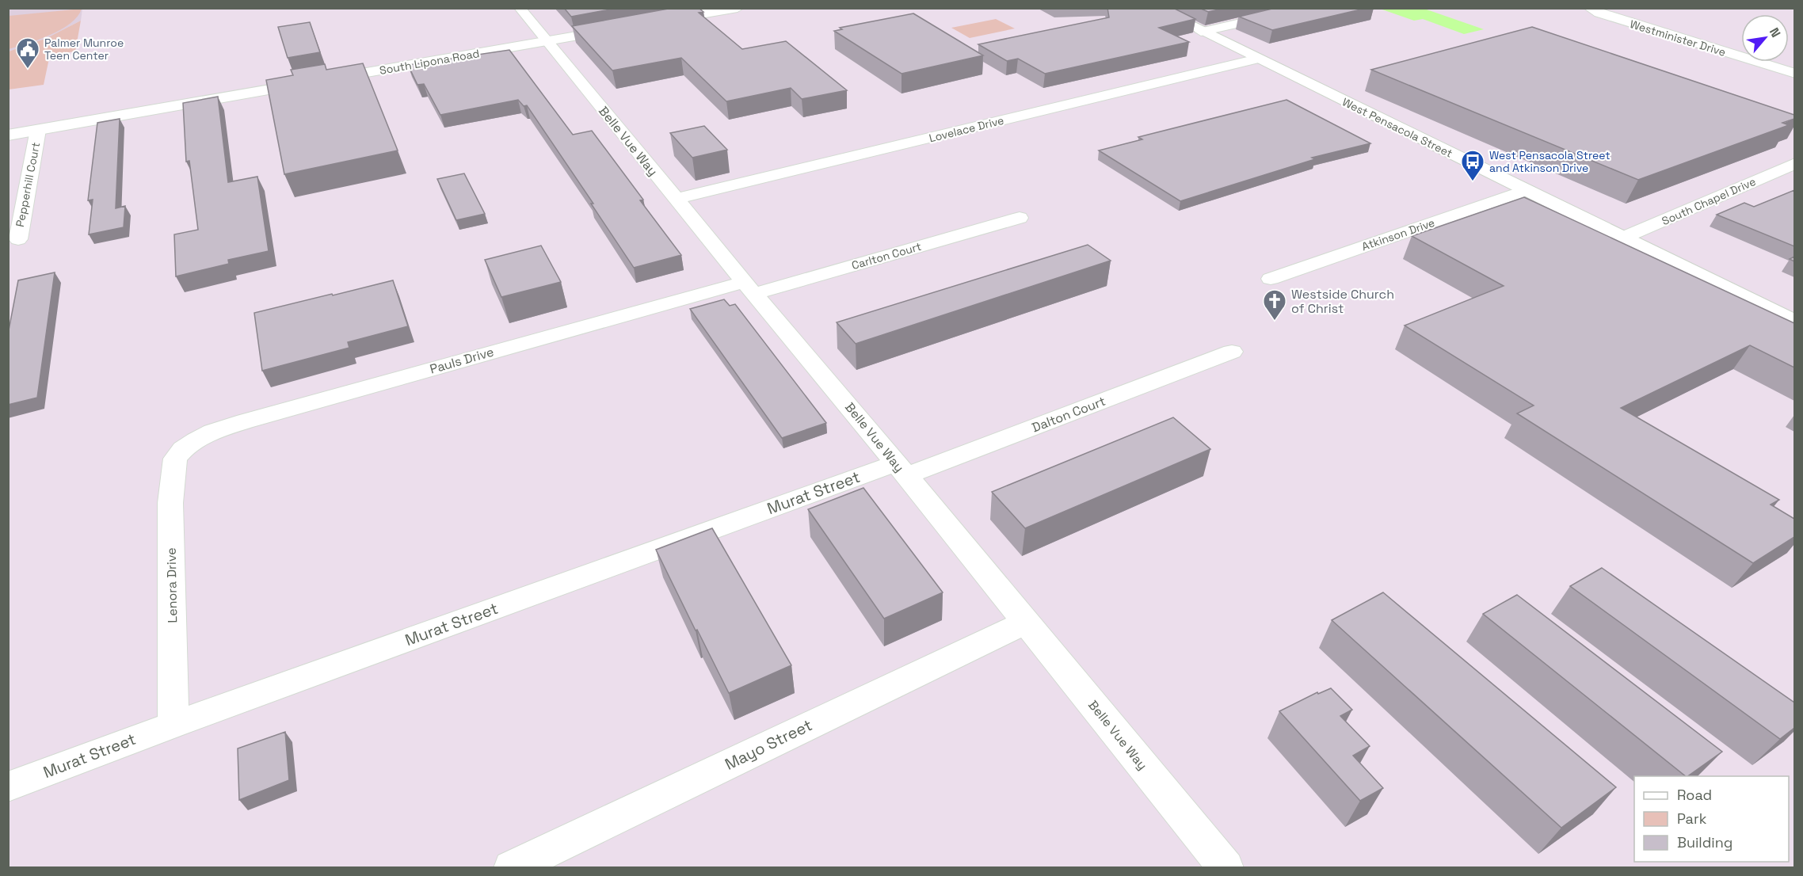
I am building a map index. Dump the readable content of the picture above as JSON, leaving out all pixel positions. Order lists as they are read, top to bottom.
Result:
{
  "streets": {
    "main road": ["South Lipona Road", "West Pensacola Street"],
    "street": [
      "Westminister Drive",
      "Lovelace Drive",
      "Belle Vue Way",
      "Pepperhill Court",
      "South Chapel Drive",
      "Atkinson Drive",
      "Carlton Court",
      "Pauls Drive",
      "Dalton Court",
      "Murat Street",
      "Lenora Drive",
      "Mayo Street"
    ]
  },
  "crossings": [
    ["South Lipona Road", "Belle Vue Way"],
    ["South Lipona Road", "Pepperhill Court"],
    ["West Pensacola Street", "Lovelace Drive"],
    ["West Pensacola Street", "South Chapel Drive"],
    ["West Pensacola Street", "Atkinson Drive"],
    ["Lovelace Drive", "Belle Vue Way"],
    ["Belle Vue Way", "Carlton Court"],
    ["Belle Vue Way", "Pauls Drive"],
    ["Belle Vue Way", "Dalton Court"],
    ["Belle Vue Way", "Murat Street"],
    ["Belle Vue Way", "Mayo Street"],
    ["Carlton Court", "Pauls Drive"],
    ["Pauls Drive", "Lenora Drive"],
    ["Dalton Court", "Murat Street"],
    ["Murat Street", "Lenora Drive"]
  ],
  "places": {
    "public building": ["Palmer Munroe Teen Center"],
    "bus stop": ["West Pensacola Street and Atkinson Drive"],
    "church": ["Westside Church of Christ"]
  },
  "legend": ["Road", "Park", "Building"],
  "north": "top right"
}
